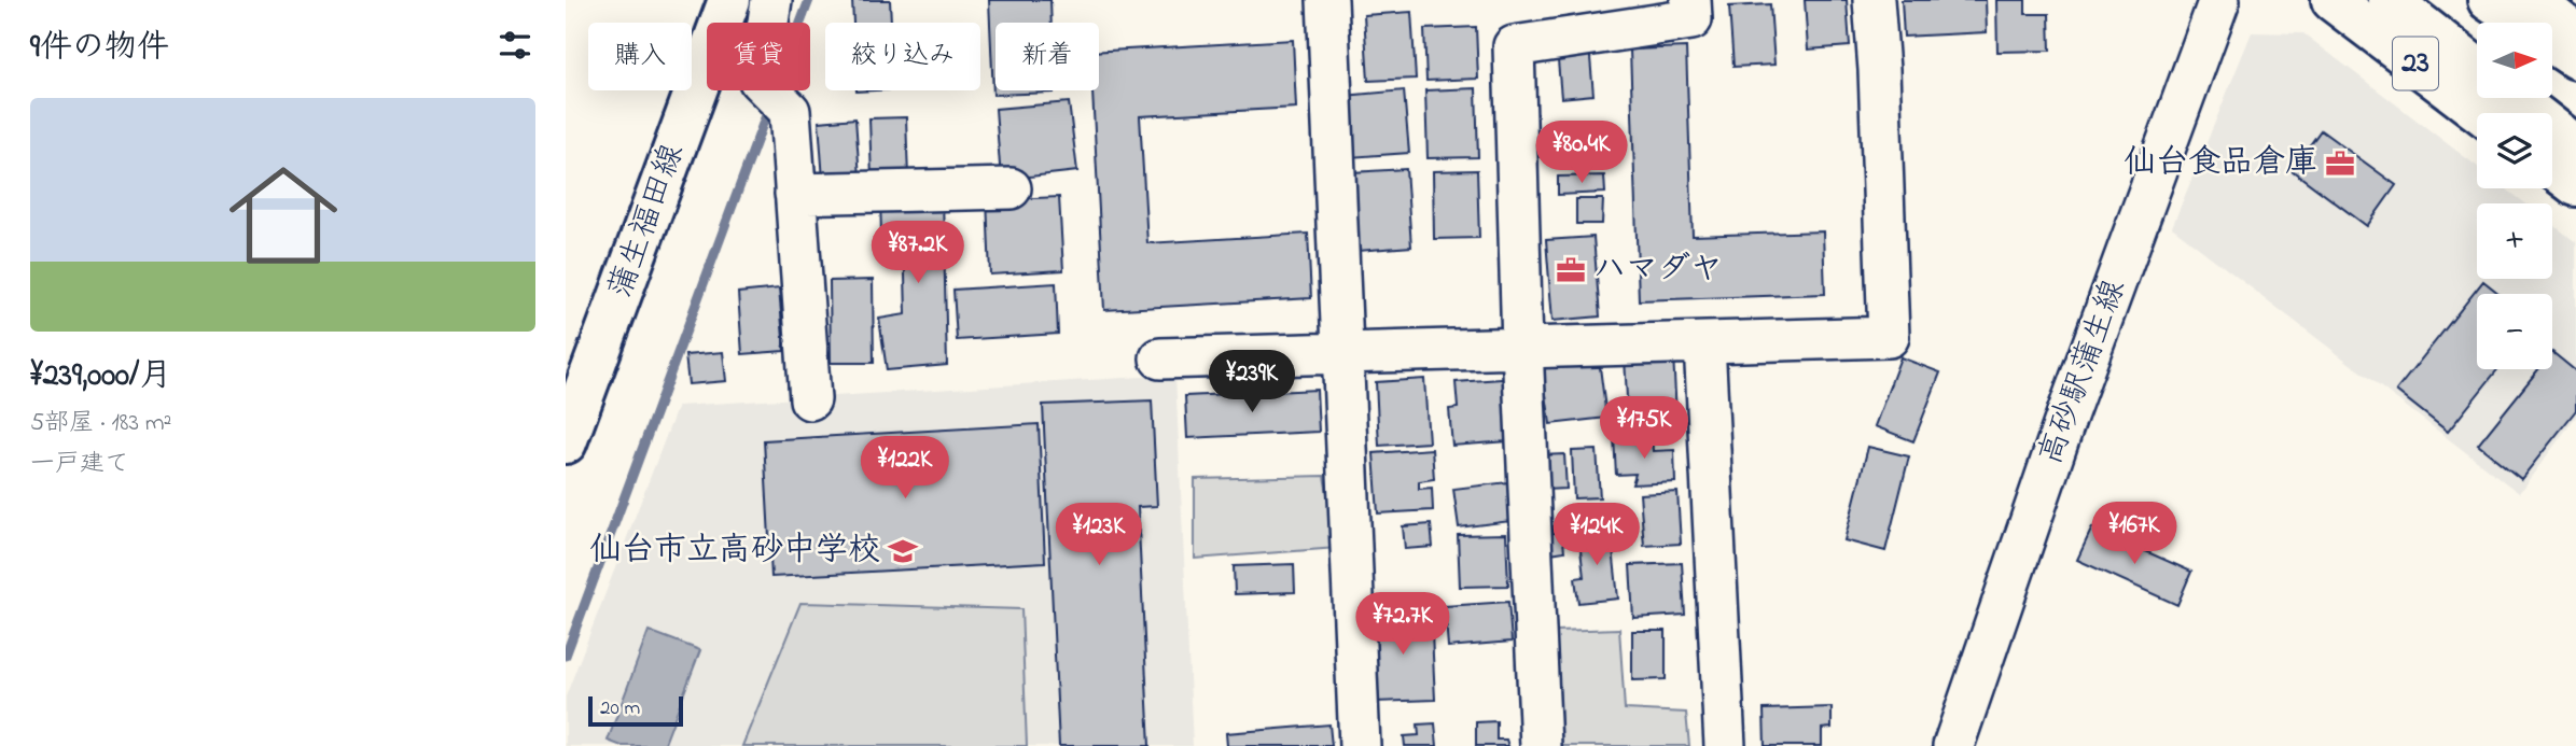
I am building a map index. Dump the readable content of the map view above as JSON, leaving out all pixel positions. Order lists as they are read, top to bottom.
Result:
{
  "streets": {
    "main road": ["23", "蒲生福田線"],
    "street": ["高砂駅蒲生線"]
  },
  "places": {
    "office": ["仙台食品倉庫", "ハマダヤ"],
    "school or university": ["仙台市立高砂中学校"]
  },
  "scale_bar": "20 m",
  "north": "right",
  "page": {
    "heading": "9件の物件",
    "map_buttons": ["+", "−"],
    "chip": [
      "購入",
      "賃貸",
      "絞り込み",
      "新着"
    ],
    "list": [
      {
        "name": "¥239,000/月",
        "note": "5部屋 · 183 m² · 一戸建て"
      }
    ],
    "price": [
      "¥80.4K",
      "¥87.2K",
      "¥239K",
      "¥175K",
      "¥122K",
      "¥167K",
      "¥123K",
      "¥124K",
      "¥72.7K"
    ],
    "scale": "20 m"
  }
}
